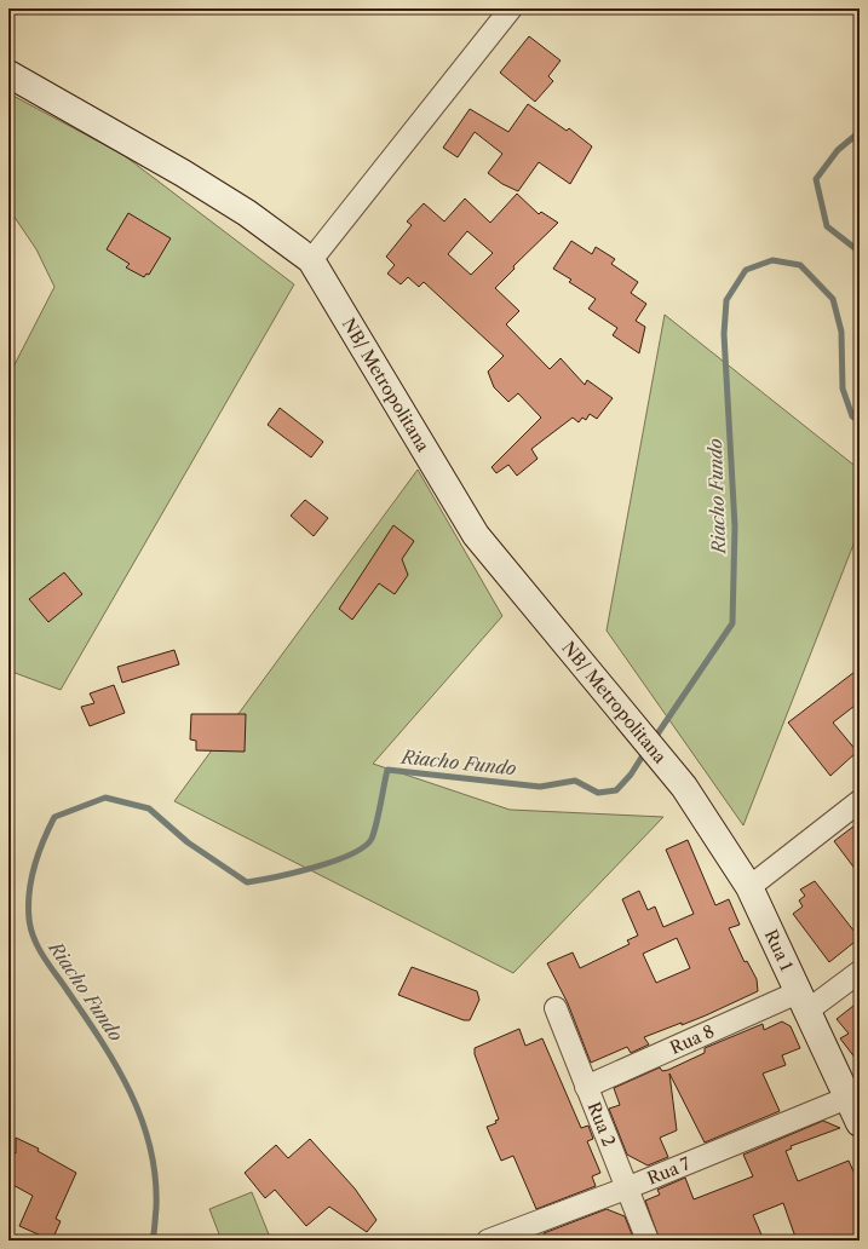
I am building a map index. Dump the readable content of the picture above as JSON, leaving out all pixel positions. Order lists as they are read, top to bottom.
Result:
{
  "streets": {
    "street": [
      "NB/ Metropolitana",
      "Rua 1",
      "Rua 8",
      "Rua 2",
      "Rua 7"
    ]
  },
  "crossings": [
    ["NB/ Metropolitana", "Rua 1"],
    ["Rua 1", "Rua 8"],
    ["Rua 1", "Rua 7"],
    ["Rua 8", "Rua 2"],
    ["Rua 2", "Rua 7"]
  ],
  "water": ["Riacho Fundo"]
}
